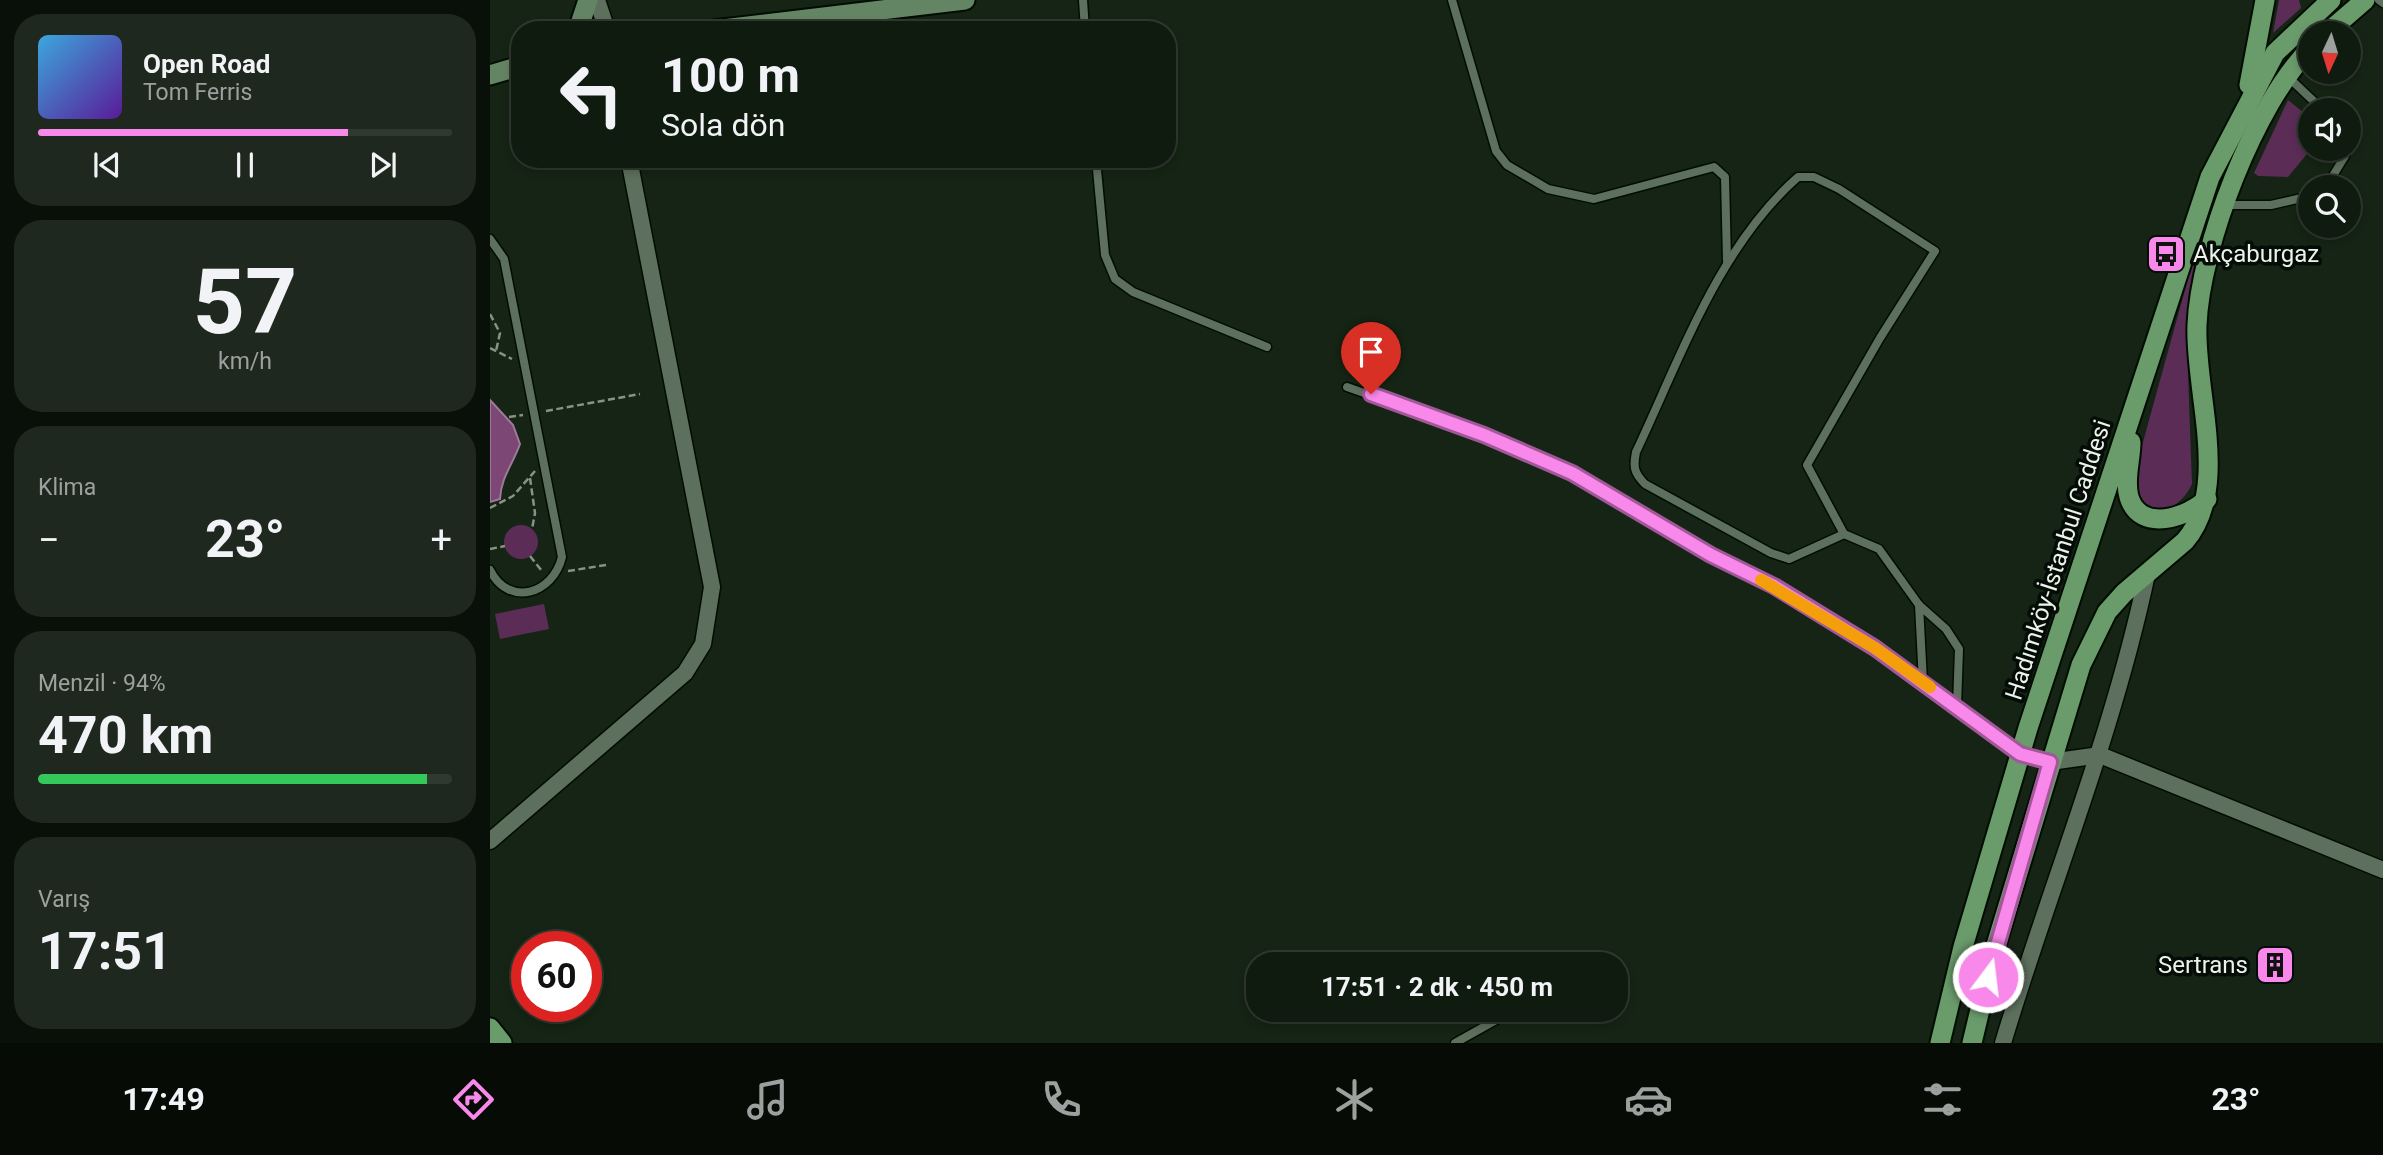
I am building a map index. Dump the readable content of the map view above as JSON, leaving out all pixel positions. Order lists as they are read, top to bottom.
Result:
{
  "streets": {
    "main road": ["Hadımköy-İstanbul Caddesi"]
  },
  "places": {
    "bus stop": ["Akçaburgaz"],
    "building": ["Sertrans"]
  },
  "north": "bottom",
  "page": {
    "turn": ["100 m", "Sola dön"],
    "song": ["Open Road", "Tom Ferris"],
    "tile": [
      ["57", "km/h"],
      "Klima",
      ["Menzil · 94%", "470 km"],
      ["Varış", "17:51"]
    ],
    "heat": ["−", "23°", "+"],
    "limit": "60",
    "trip": "17:51 · 2 dk · 450 m",
    "tabs": ["17:49", "23°"]
  }
}
